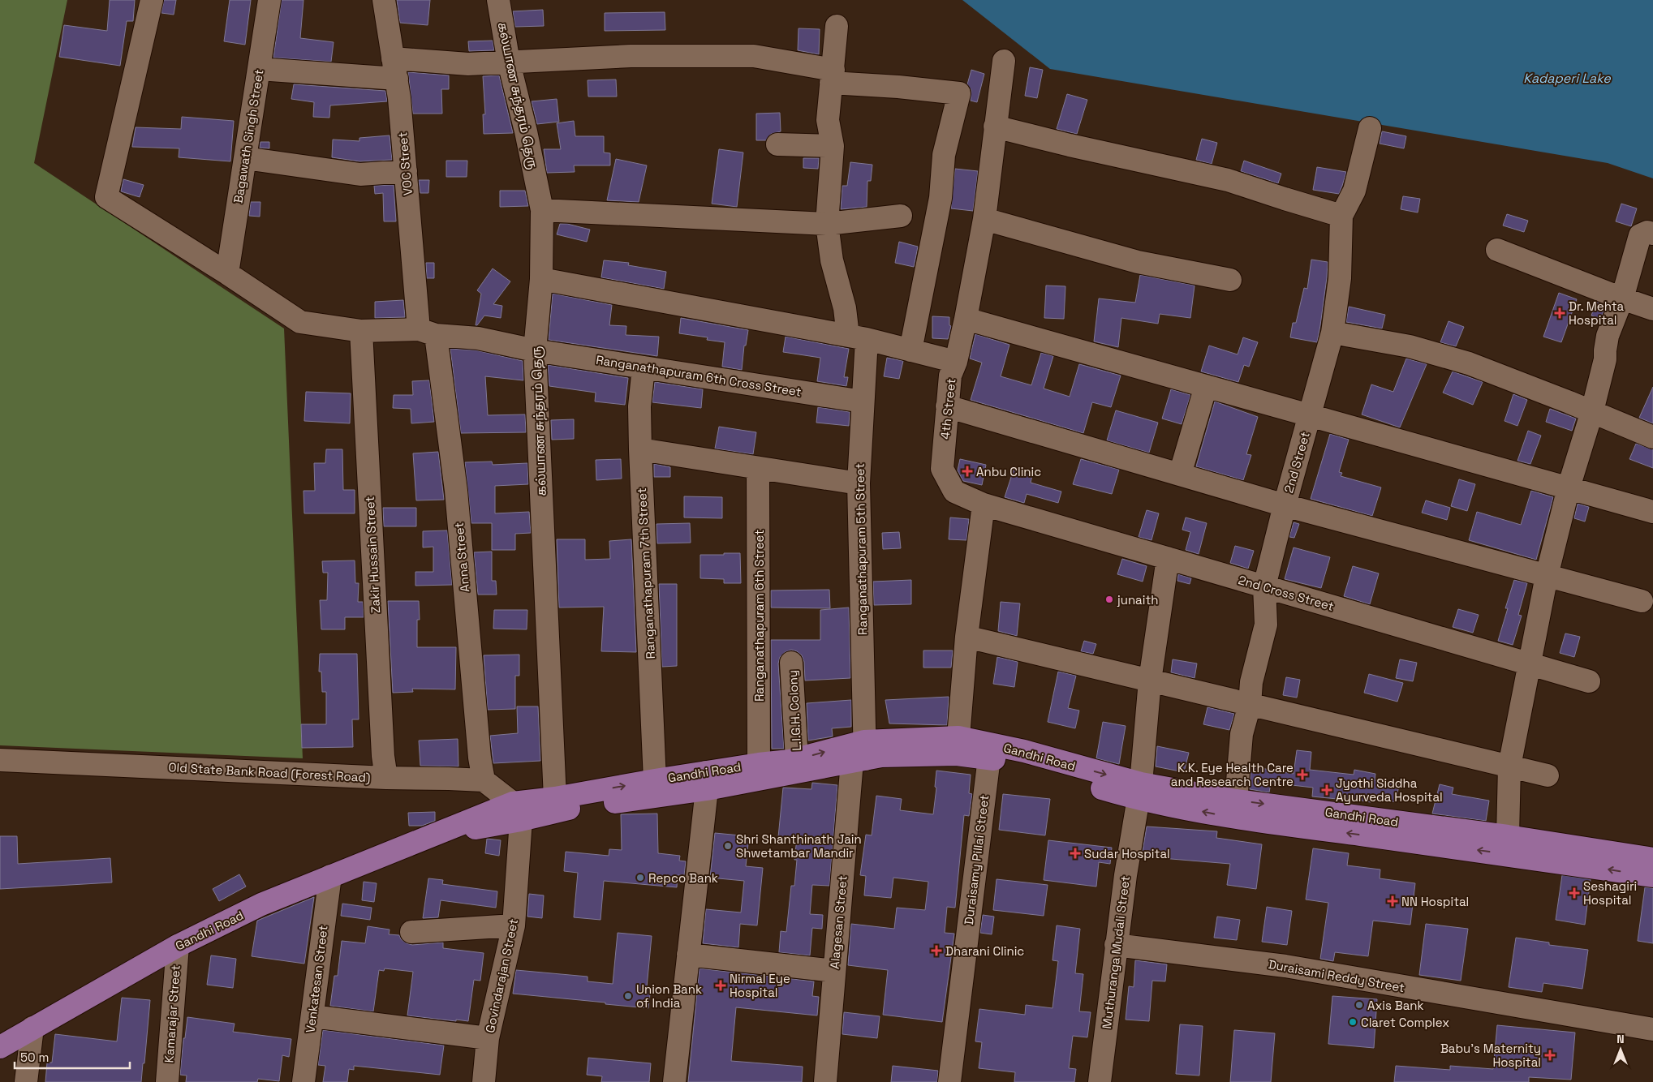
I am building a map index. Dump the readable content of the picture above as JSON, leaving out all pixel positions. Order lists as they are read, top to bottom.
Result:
{
  "streets": {
    "main road": ["Gandhi Road"],
    "street": [
      "கல்யாண சுந்தரம் தெரு",
      "Bagawath Singh Street",
      "VOC Street",
      "Ranganathapuram 6th Cross Street",
      "4th Street",
      "2nd Street",
      "Ranganathapuram 5th Street",
      "Zakir Hussain Street",
      "Anna Street",
      "Ranganathapuram 7th Street",
      "2nd Cross Street",
      "Ranganathapuram 6th Street",
      "L.I.G.H. Colony",
      "Old State Bank Road (Forest Road)",
      "Duraisamy Pillai Street",
      "Alagesan Street",
      "Muthuranga Mudali Street",
      "Govindarajan Street",
      "Duraisami Reddy Street",
      "Venkatesan Street",
      "Kamarajar Street"
    ]
  },
  "crossings": [
    ["கல்யாண சுந்தரம் தெரு", "Ranganathapuram 6th Cross Street"],
    ["கல்யாண சுந்தரம் தெரு", "Gandhi Road"],
    ["Bagawath Singh Street", "Ranganathapuram 6th Cross Street"],
    ["VOC Street", "Ranganathapuram 6th Cross Street"],
    ["VOC Street", "Anna Street"],
    ["Ranganathapuram 6th Cross Street", "Ranganathapuram 5th Street"],
    ["Ranganathapuram 6th Cross Street", "Zakir Hussain Street"],
    ["Ranganathapuram 6th Cross Street", "Anna Street"],
    ["Ranganathapuram 6th Cross Street", "Ranganathapuram 7th Street"],
    ["4th Street", "2nd Cross Street"],
    ["2nd Street", "2nd Cross Street"],
    ["2nd Street", "Gandhi Road"],
    ["Ranganathapuram 5th Street", "Gandhi Road"],
    ["Ranganathapuram 5th Street", "Alagesan Street"],
    ["Zakir Hussain Street", "Old State Bank Road (Forest Road)"],
    ["Anna Street", "Old State Bank Road (Forest Road)"],
    ["Ranganathapuram 7th Street", "Gandhi Road"],
    ["2nd Cross Street", "Muthuranga Mudali Street"],
    ["Ranganathapuram 6th Street", "Gandhi Road"],
    ["L.I.G.H. Colony", "Gandhi Road"],
    ["Gandhi Road", "Duraisamy Pillai Street"],
    ["Gandhi Road", "Alagesan Street"],
    ["Gandhi Road", "Muthuranga Mudali Street"],
    ["Gandhi Road", "Govindarajan Street"],
    ["Gandhi Road", "Venkatesan Street"],
    ["Gandhi Road", "Kamarajar Street"],
    ["Muthuranga Mudali Street", "Duraisami Reddy Street"]
  ],
  "water": ["Kadaperi Lake"],
  "places": {
    "health": [
      "Dr. Mehta Hospital",
      "Anbu Clinic",
      "K.K. Eye Health Care and Research Centre",
      "Jyothi Siddha Ayurveda Hospital",
      "Sudar Hospital",
      "Seshagiri Hospital",
      "NN Hospital",
      "Dharani Clinic",
      "Nirmal Eye Hospital",
      "Babu's Maternity Hospital"
    ],
    "other": [
      "junaith",
      "Shri Shanthinath Jain Shwetambar Mandir",
      "Repco Bank",
      "Union Bank of India",
      "Axis Bank",
      "Claret Complex"
    ]
  },
  "scale_bar": "50 m",
  "north": "top"
}
